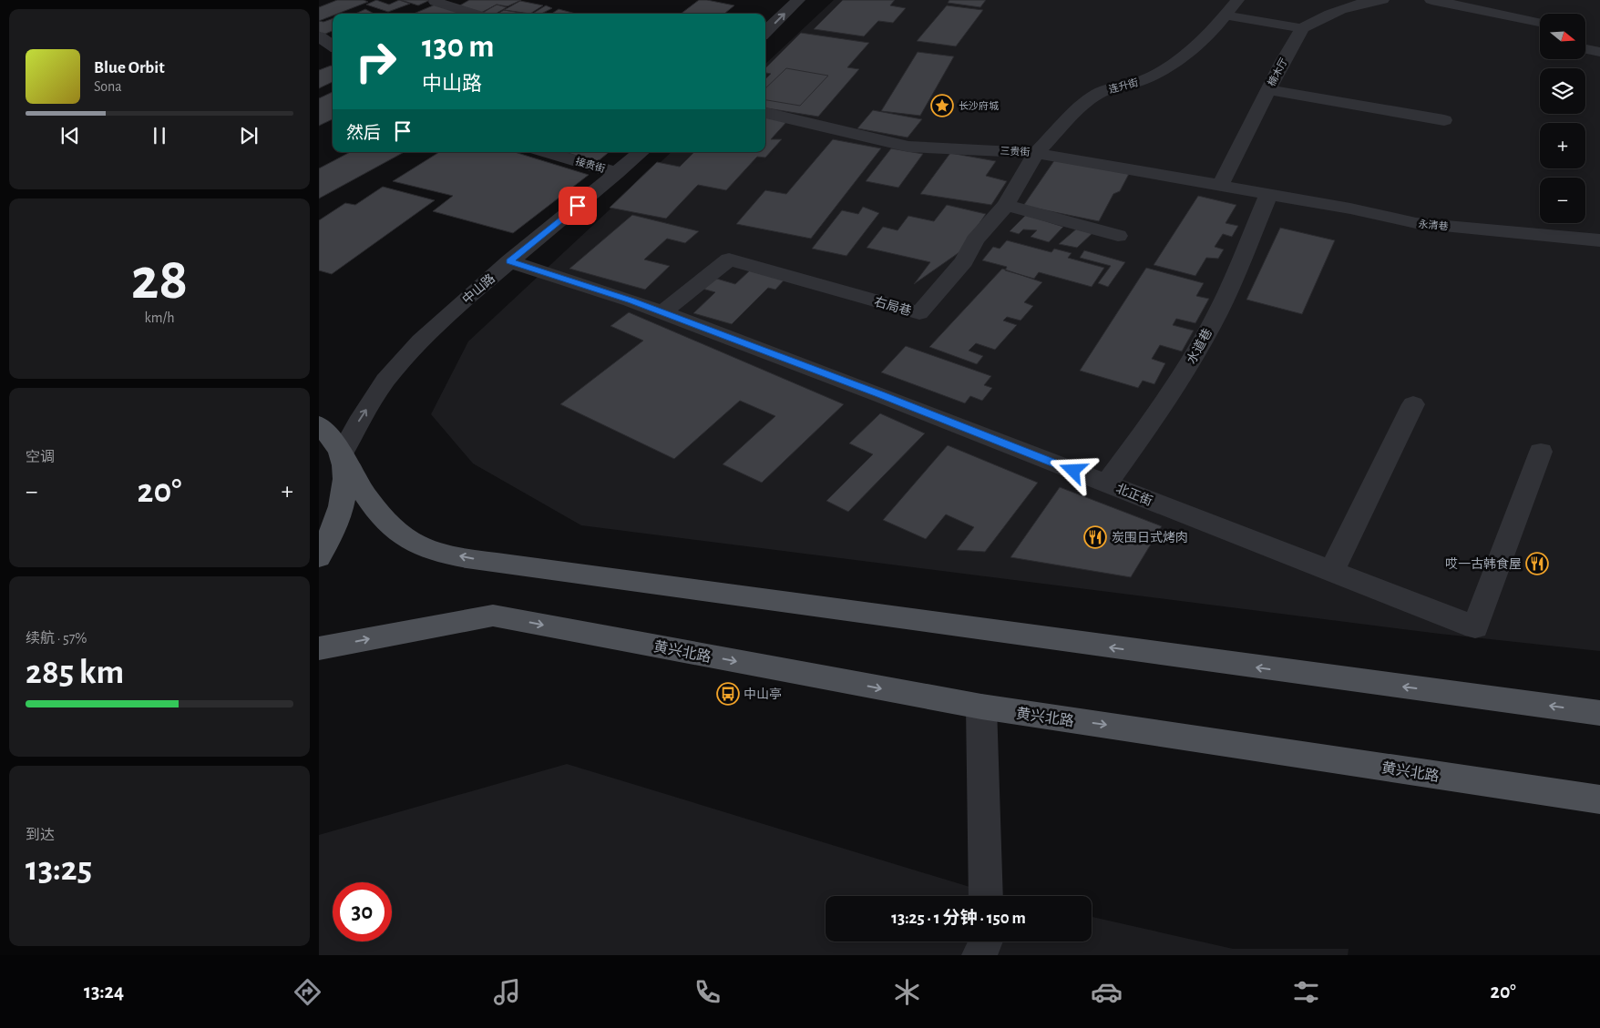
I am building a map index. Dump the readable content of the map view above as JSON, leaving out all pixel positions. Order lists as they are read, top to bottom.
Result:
{
  "streets": {
    "main road": ["黄兴北路"],
    "street": [
      "楠木厅",
      "连升街",
      "三贵街",
      "接贵街",
      "永清巷",
      "中山路",
      "右局巷",
      "水道巷",
      "北正街"
    ]
  },
  "crossings": [
    ["楠木厅", "三贵街"],
    ["连升街", "三贵街"],
    ["连升街", "右局巷"],
    ["三贵街", "永清巷"],
    ["三贵街", "水道巷"],
    ["接贵街", "中山路"],
    ["永清巷", "水道巷"],
    ["中山路", "北正街"],
    ["右局巷", "北正街"],
    ["水道巷", "北正街"]
  ],
  "one_way": ["中山路"],
  "places": {
    "place": ["长沙府城"],
    "restaurant": ["炭围日式烤肉", "哎一古韩食屋"],
    "bus stop": ["中山亭"]
  },
  "north": "right",
  "page": {
    "map_buttons": ["+", "−"],
    "turn": ["130 m", "中山路"],
    "song": ["Blue Orbit", "Sona"],
    "then": "然后",
    "tile": [
      ["28", "km/h"],
      "空调",
      ["续航 · 57%", "285 km"],
      ["到达", "13:25"]
    ],
    "heat": ["−", "20°", "+"],
    "limit": "30",
    "trip": "13:25 · 1 分钟 · 150 m",
    "tabs": ["13:24", "20°"]
  }
}
